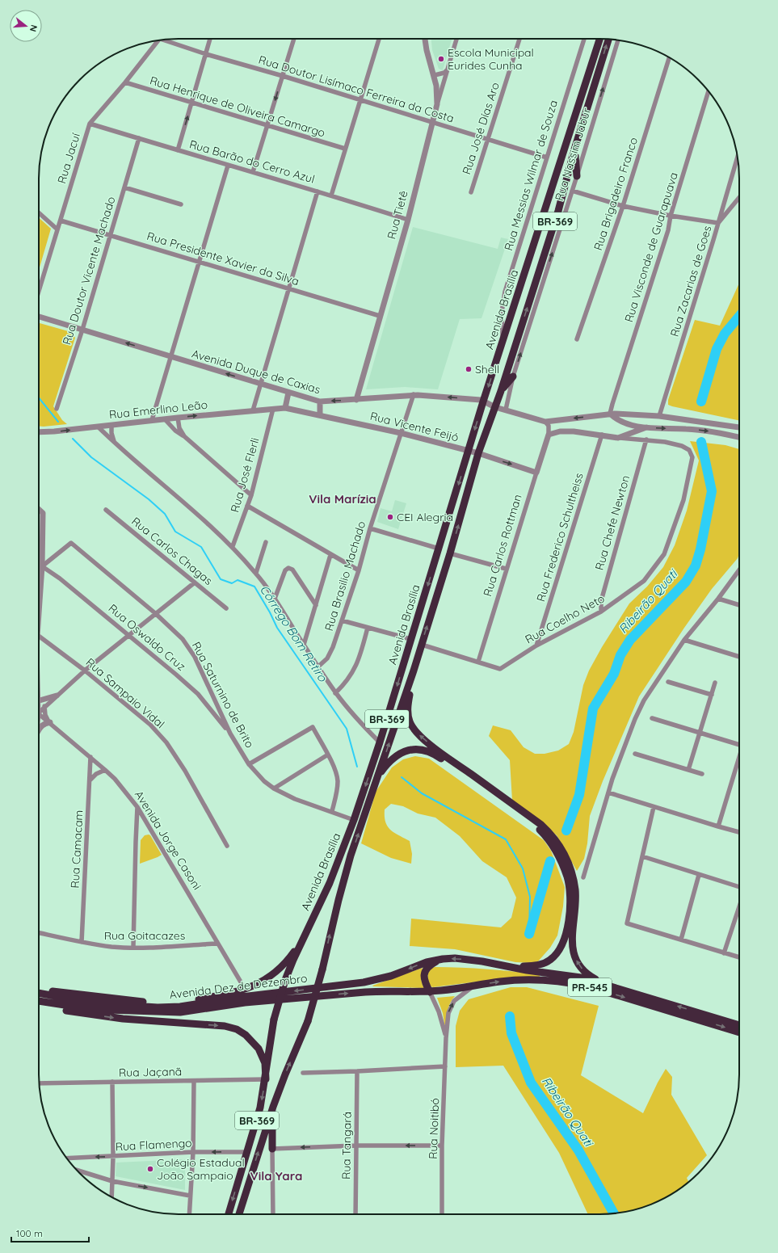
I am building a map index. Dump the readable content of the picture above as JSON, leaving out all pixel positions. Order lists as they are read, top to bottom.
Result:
{
  "streets": {
    "highway": [
      "BR-369",
      "Avenida Brasília",
      "Avenida Dez de Dezembro",
      "PR-545"
    ],
    "street": [
      "Rua Doutor Lisímaco Ferreira da Costa",
      "Rua Henrique de Oliveira Camargo",
      "Rua José Días Aro",
      "Rua Nassim Jabur",
      "Rua Jacuí",
      "Rua Barão do Cerro Azul",
      "Rua Messias Wilmar de Souza",
      "Rua Brigadeiro Franco",
      "Rua Tietê",
      "Rua Visconde de Guarapuava",
      "Rua Presidente Xavier da Silva",
      "Rua Doutor Vicente Machado",
      "Rua Zacarias de Goes",
      "Avenida Duque de Caxias",
      "Rua Emerlino Leão",
      "Rua Vicente Feijó",
      "Rua José FIerli",
      "Rua Chefe Newton",
      "Rua Frederico Schultheiss",
      "Rua Carlos Rottman",
      "Rua Carlos Chagas",
      "Rua Brasilio Machado",
      "Rua Coelho Neto",
      "Rua Oswaldo Cruz",
      "Rua Sampaio Vidal",
      "Rua Saturnino de Brito",
      "Avenida Jorge Casoni",
      "Rua Camacam",
      "Rua Goitacazes",
      "Rua Jaçanã",
      "Rua Noitibó",
      "Rua Flamengo",
      "Rua Tangará"
    ]
  },
  "crossings": [
    ["Rua Doutor Lisímaco Ferreira da Costa", "Rua José Días Aro"],
    ["Rua Doutor Lisímaco Ferreira da Costa", "Rua Messias Wilmar de Souza"],
    ["Rua Doutor Lisímaco Ferreira da Costa", "Rua Tietê"],
    ["Rua Henrique de Oliveira Camargo", "Rua Jacuí"],
    ["Rua Nassim Jabur", "Avenida Duque de Caxias"],
    ["Rua Jacuí", "Rua Barão do Cerro Azul"],
    ["Rua Jacuí", "Rua Presidente Xavier da Silva"],
    ["Rua Barão do Cerro Azul", "Rua Tietê"],
    ["Rua Barão do Cerro Azul", "Rua Doutor Vicente Machado"],
    ["Rua Messias Wilmar de Souza", "Avenida Brasília"],
    ["Rua Tietê", "Rua Presidente Xavier da Silva"],
    ["Rua Tietê", "Avenida Duque de Caxias"],
    ["Rua Visconde de Guarapuava", "Avenida Duque de Caxias"],
    ["Rua Presidente Xavier da Silva", "Rua Doutor Vicente Machado"],
    ["Rua Doutor Vicente Machado", "Avenida Duque de Caxias"],
    ["Rua Zacarias de Goes", "Avenida Duque de Caxias"],
    ["Avenida Brasília", "Avenida Duque de Caxias"],
    ["Avenida Brasília", "Rua Vicente Feijó"],
    ["Avenida Brasília", "Rua Saturnino de Brito"],
    ["Avenida Brasília", "Rua Jaçanã"],
    ["Avenida Brasília", "Rua Flamengo"],
    ["Avenida Duque de Caxias", "Rua Brasilio Machado"],
    ["Rua Emerlino Leão", "Rua Vicente Feijó"],
    ["Rua Emerlino Leão", "Rua José FIerli"],
    ["Rua Vicente Feijó", "Rua Carlos Rottman"],
    ["Rua Vicente Feijó", "Rua Brasilio Machado"],
    ["Rua Chefe Newton", "Rua Coelho Neto"],
    ["Rua Frederico Schultheiss", "Rua Coelho Neto"],
    ["Rua Carlos Rottman", "Rua Coelho Neto"],
    ["Rua Oswaldo Cruz", "Rua Saturnino de Brito"],
    ["Avenida Jorge Casoni", "Rua Camacam"],
    ["Avenida Jorge Casoni", "Rua Goitacazes"],
    ["Rua Camacam", "Rua Goitacazes"],
    ["Avenida Dez de Dezembro", "PR-545"],
    ["Avenida Dez de Dezembro", "Rua Noitibó"],
    ["PR-545", "Rua Noitibó"]
  ],
  "one_way": ["Rua Nassim Jabur", "Avenida Duque de Caxias", "Rua Emerlino Leão"],
  "districts": ["Vila Marízia", "Vila Yara"],
  "water": ["Ribeirão Quati", "Córrego Bom Retiro"],
  "places": [
    "Escola Municipal Eurides Cunha",
    "Shell",
    "CEI Alegria",
    "Colégio Estadual João Sampaio"
  ],
  "scale_bar": "100 m",
  "north": "right"
}
